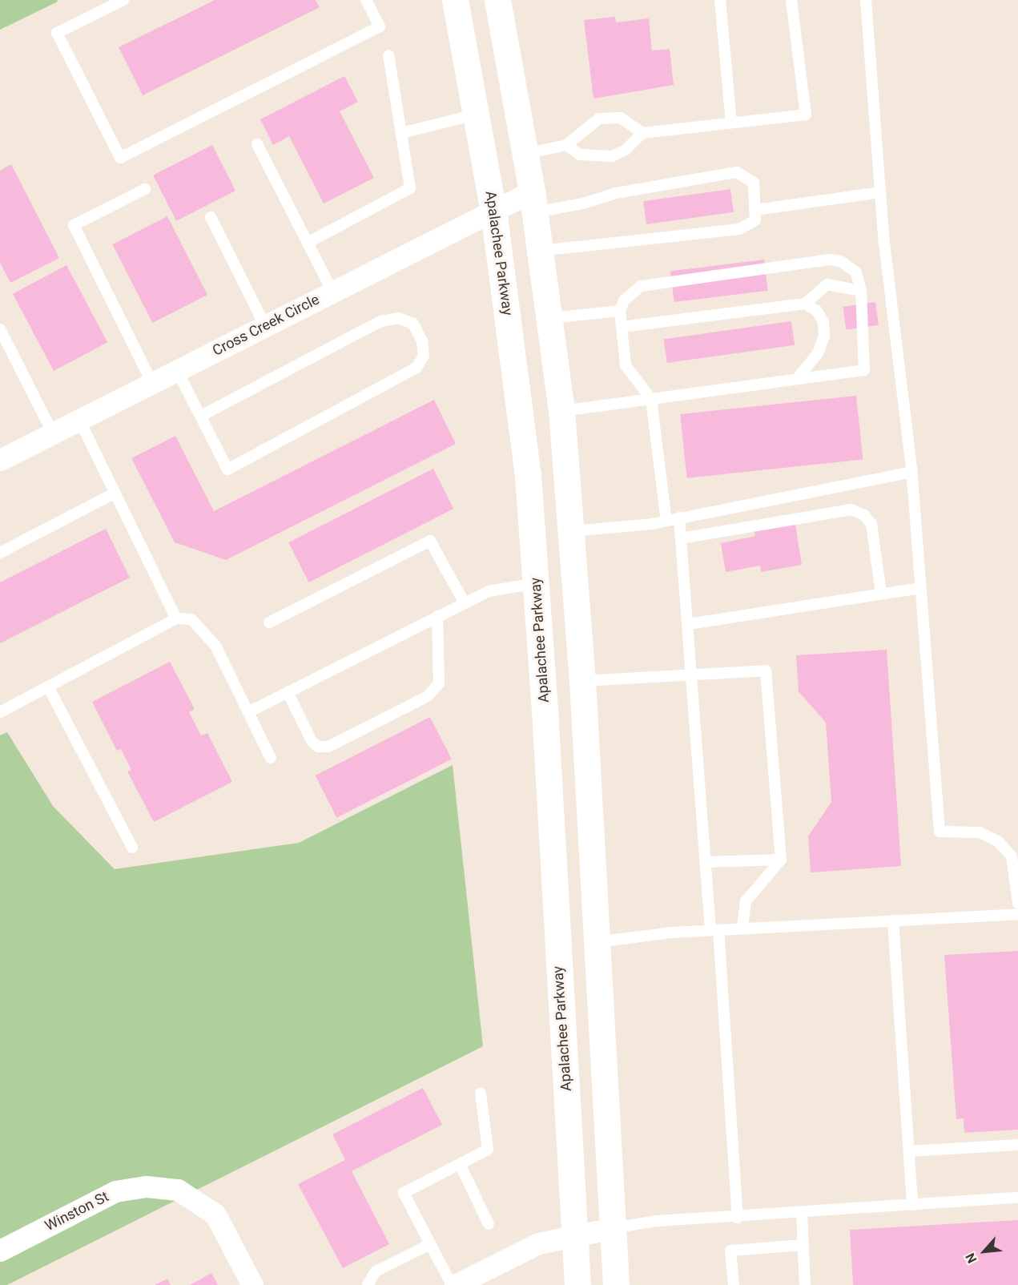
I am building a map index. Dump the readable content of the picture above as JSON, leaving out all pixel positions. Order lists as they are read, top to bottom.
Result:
{
  "streets": {
    "main road": ["Apalachee Parkway"],
    "street": ["Cross Creek Circle", "Winston St"]
  },
  "crossings": [
    ["Apalachee Parkway", "Cross Creek Circle"]
  ],
  "north": "bottom left"
}
